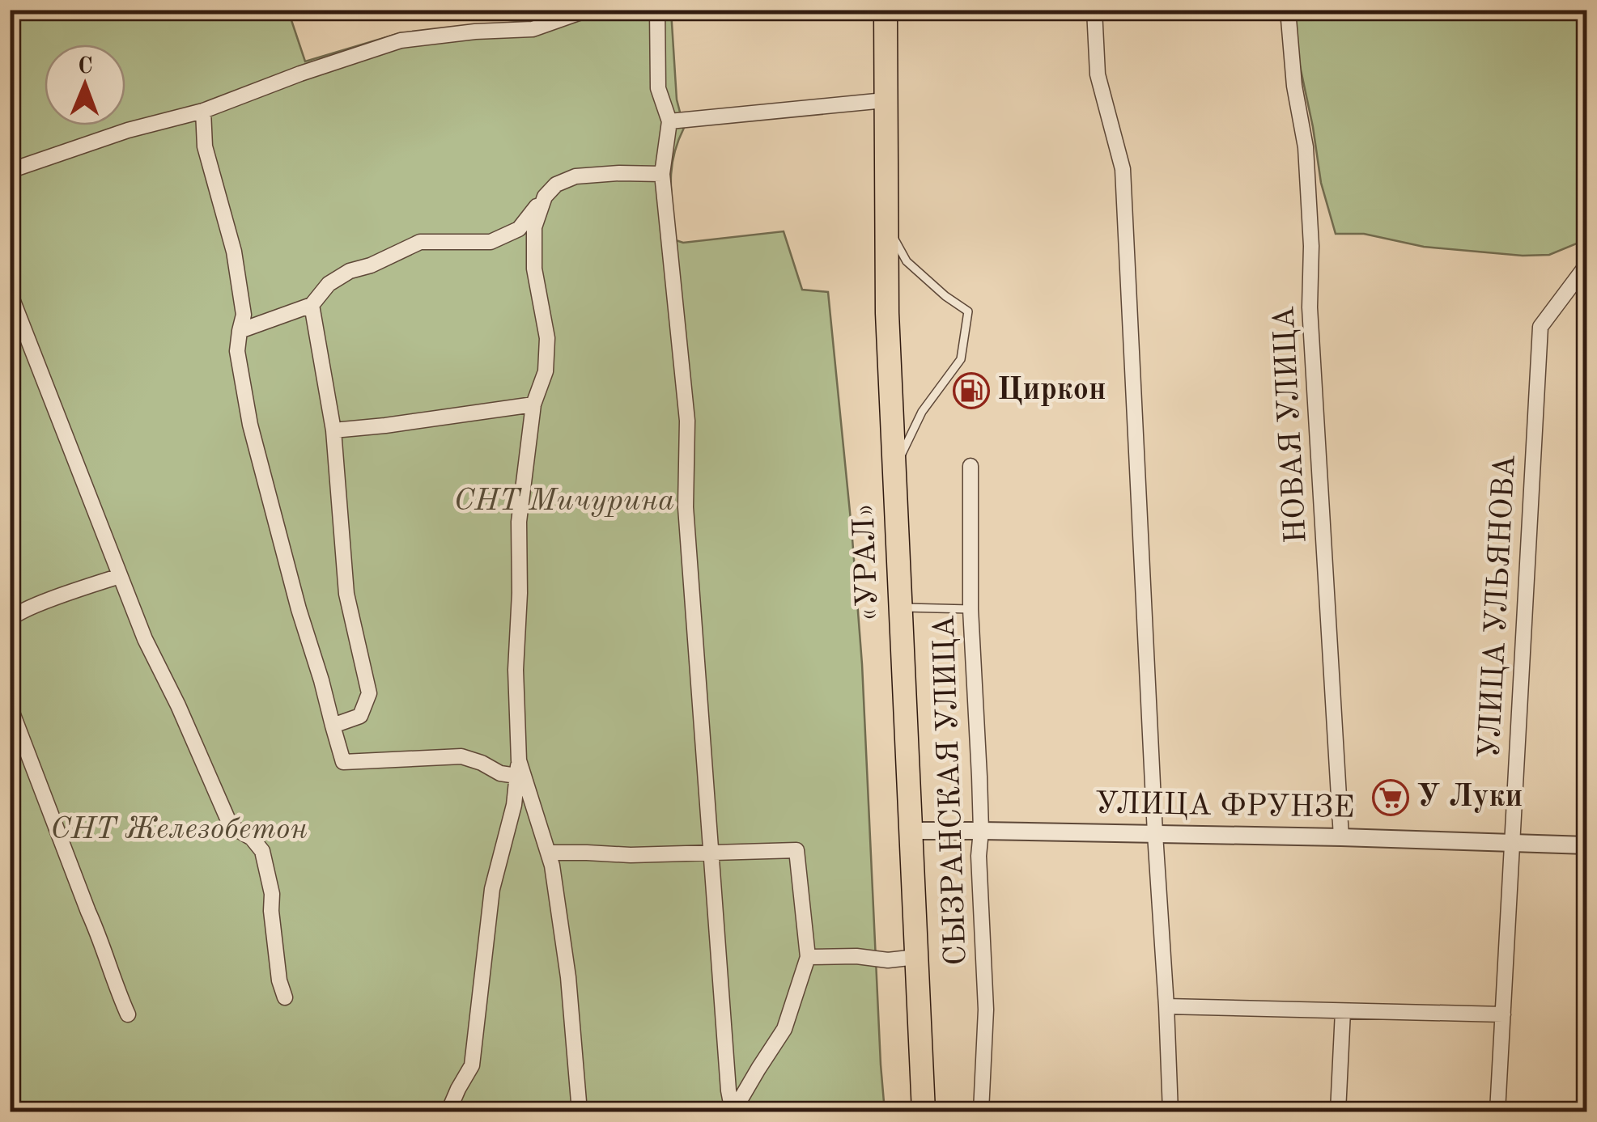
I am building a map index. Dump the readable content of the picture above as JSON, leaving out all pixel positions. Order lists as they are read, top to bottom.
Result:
{
  "streets": {
    "highway": ["«УРАЛ»"],
    "street": [
      "НОВАЯ УЛИЦА",
      "УЛИЦА УЛЬЯНОВА",
      "СЫЗРАНСКАЯ УЛИЦА",
      "УЛИЦА ФРУНЗЕ"
    ]
  },
  "crossings": [
    ["НОВАЯ УЛИЦА", "УЛИЦА ФРУНЗЕ"],
    ["«УРАЛ»", "УЛИЦА ФРУНЗЕ"],
    ["УЛИЦА УЛЬЯНОВА", "УЛИЦА ФРУНЗЕ"],
    ["СЫЗРАНСКАЯ УЛИЦА", "УЛИЦА ФРУНЗЕ"]
  ],
  "parks": ["СНТ Мичурина", "СНТ Железобетон"],
  "places": {
    "fuel station": ["Циркон"],
    "supermarket": ["У Луки"]
  },
  "north": "top"
}
